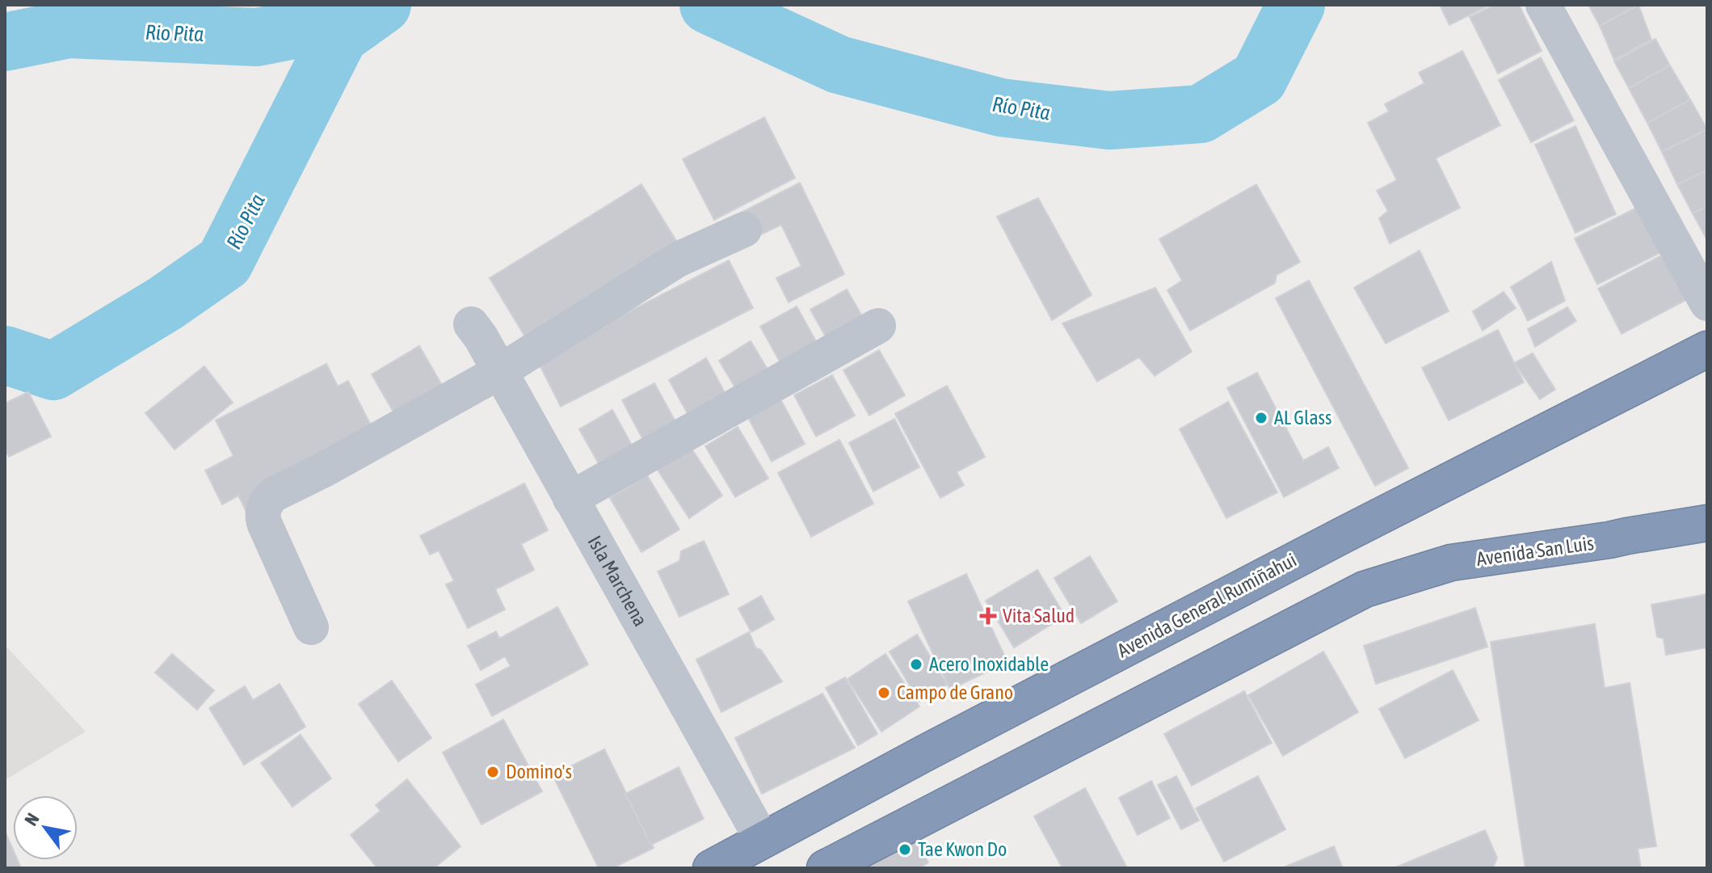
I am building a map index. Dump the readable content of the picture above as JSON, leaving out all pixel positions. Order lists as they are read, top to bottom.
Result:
{
  "streets": {
    "highway": ["Avenida San Luis", "Avenida General Rumiñahui"],
    "street": ["Isla Marchena"]
  },
  "crossings": [
    ["Isla Marchena", "Avenida General Rumiñahui"]
  ],
  "water": ["Rio Pita", "Río Pita"],
  "places": {
    "other": [
      "AL Glass",
      "Acero Inoxidable",
      "Campo de Grano",
      "Domino's",
      "Tae Kwon Do"
    ],
    "health": ["Vita Salud"]
  },
  "north": "top left"
}
